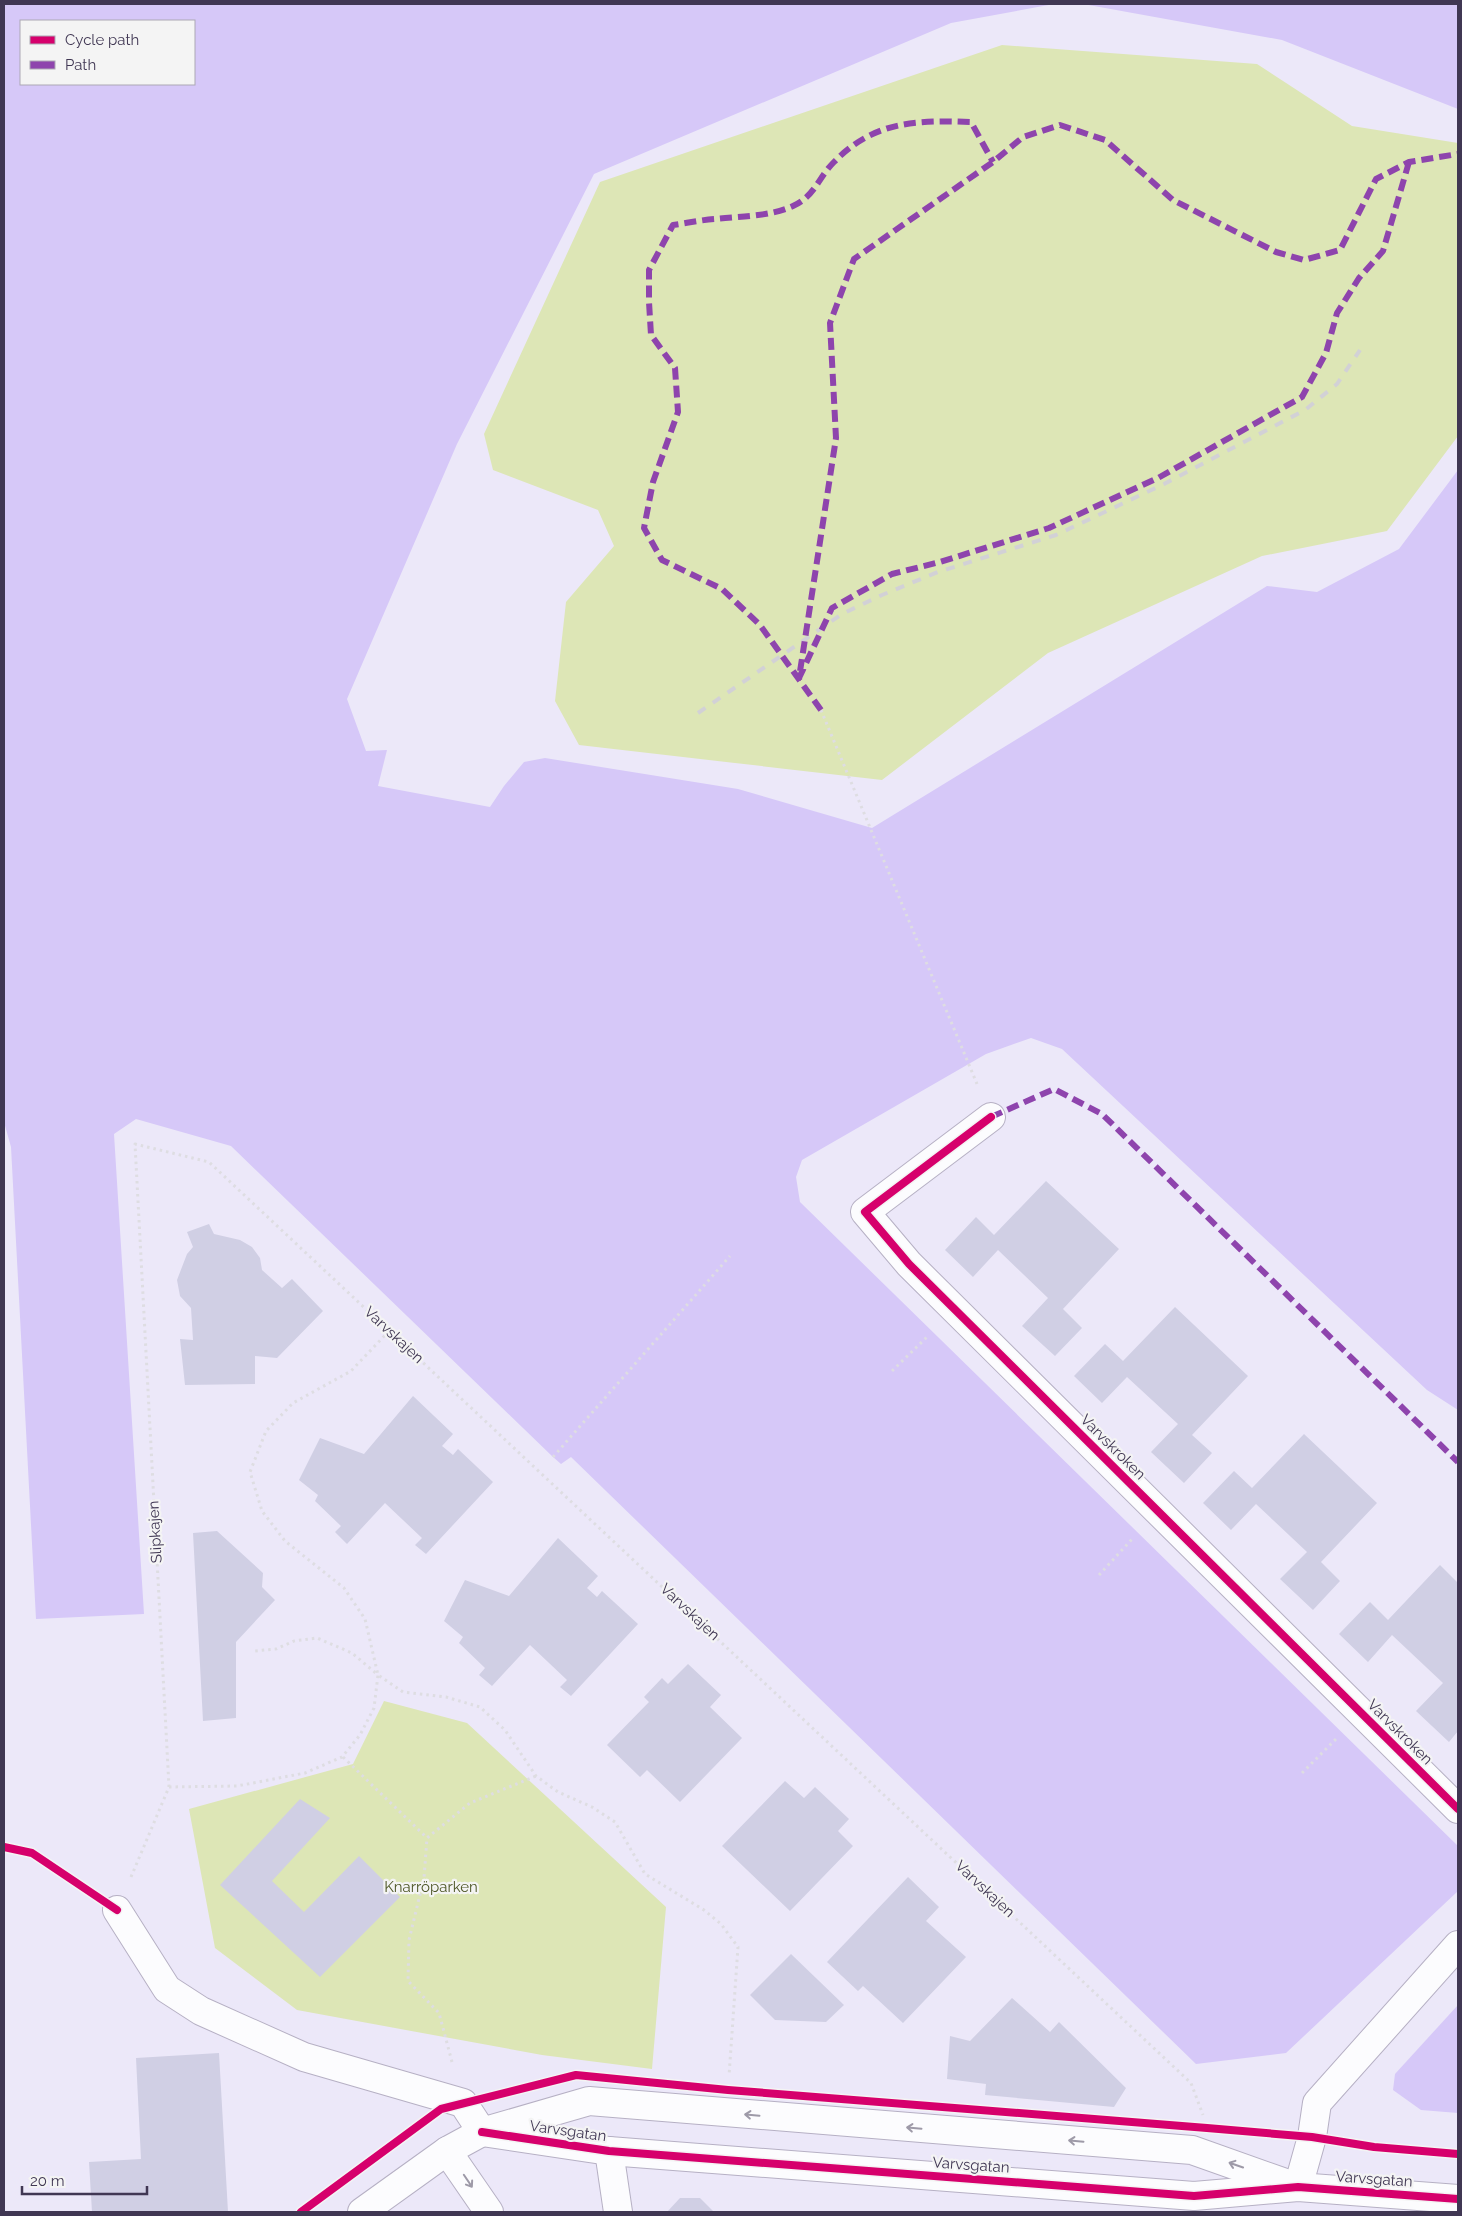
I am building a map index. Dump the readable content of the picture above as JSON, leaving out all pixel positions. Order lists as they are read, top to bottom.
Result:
{
  "streets": {
    "street": ["Varvskroken", "Varvsgatan"],
    "path": ["Varvskajen", "Slipkajen"]
  },
  "crossings": [
    ["Varvskajen", "Slipkajen"]
  ],
  "parks": ["Knarröparken"],
  "legend": ["Cycle path", "Path"],
  "scale_bar": "20 m"
}
